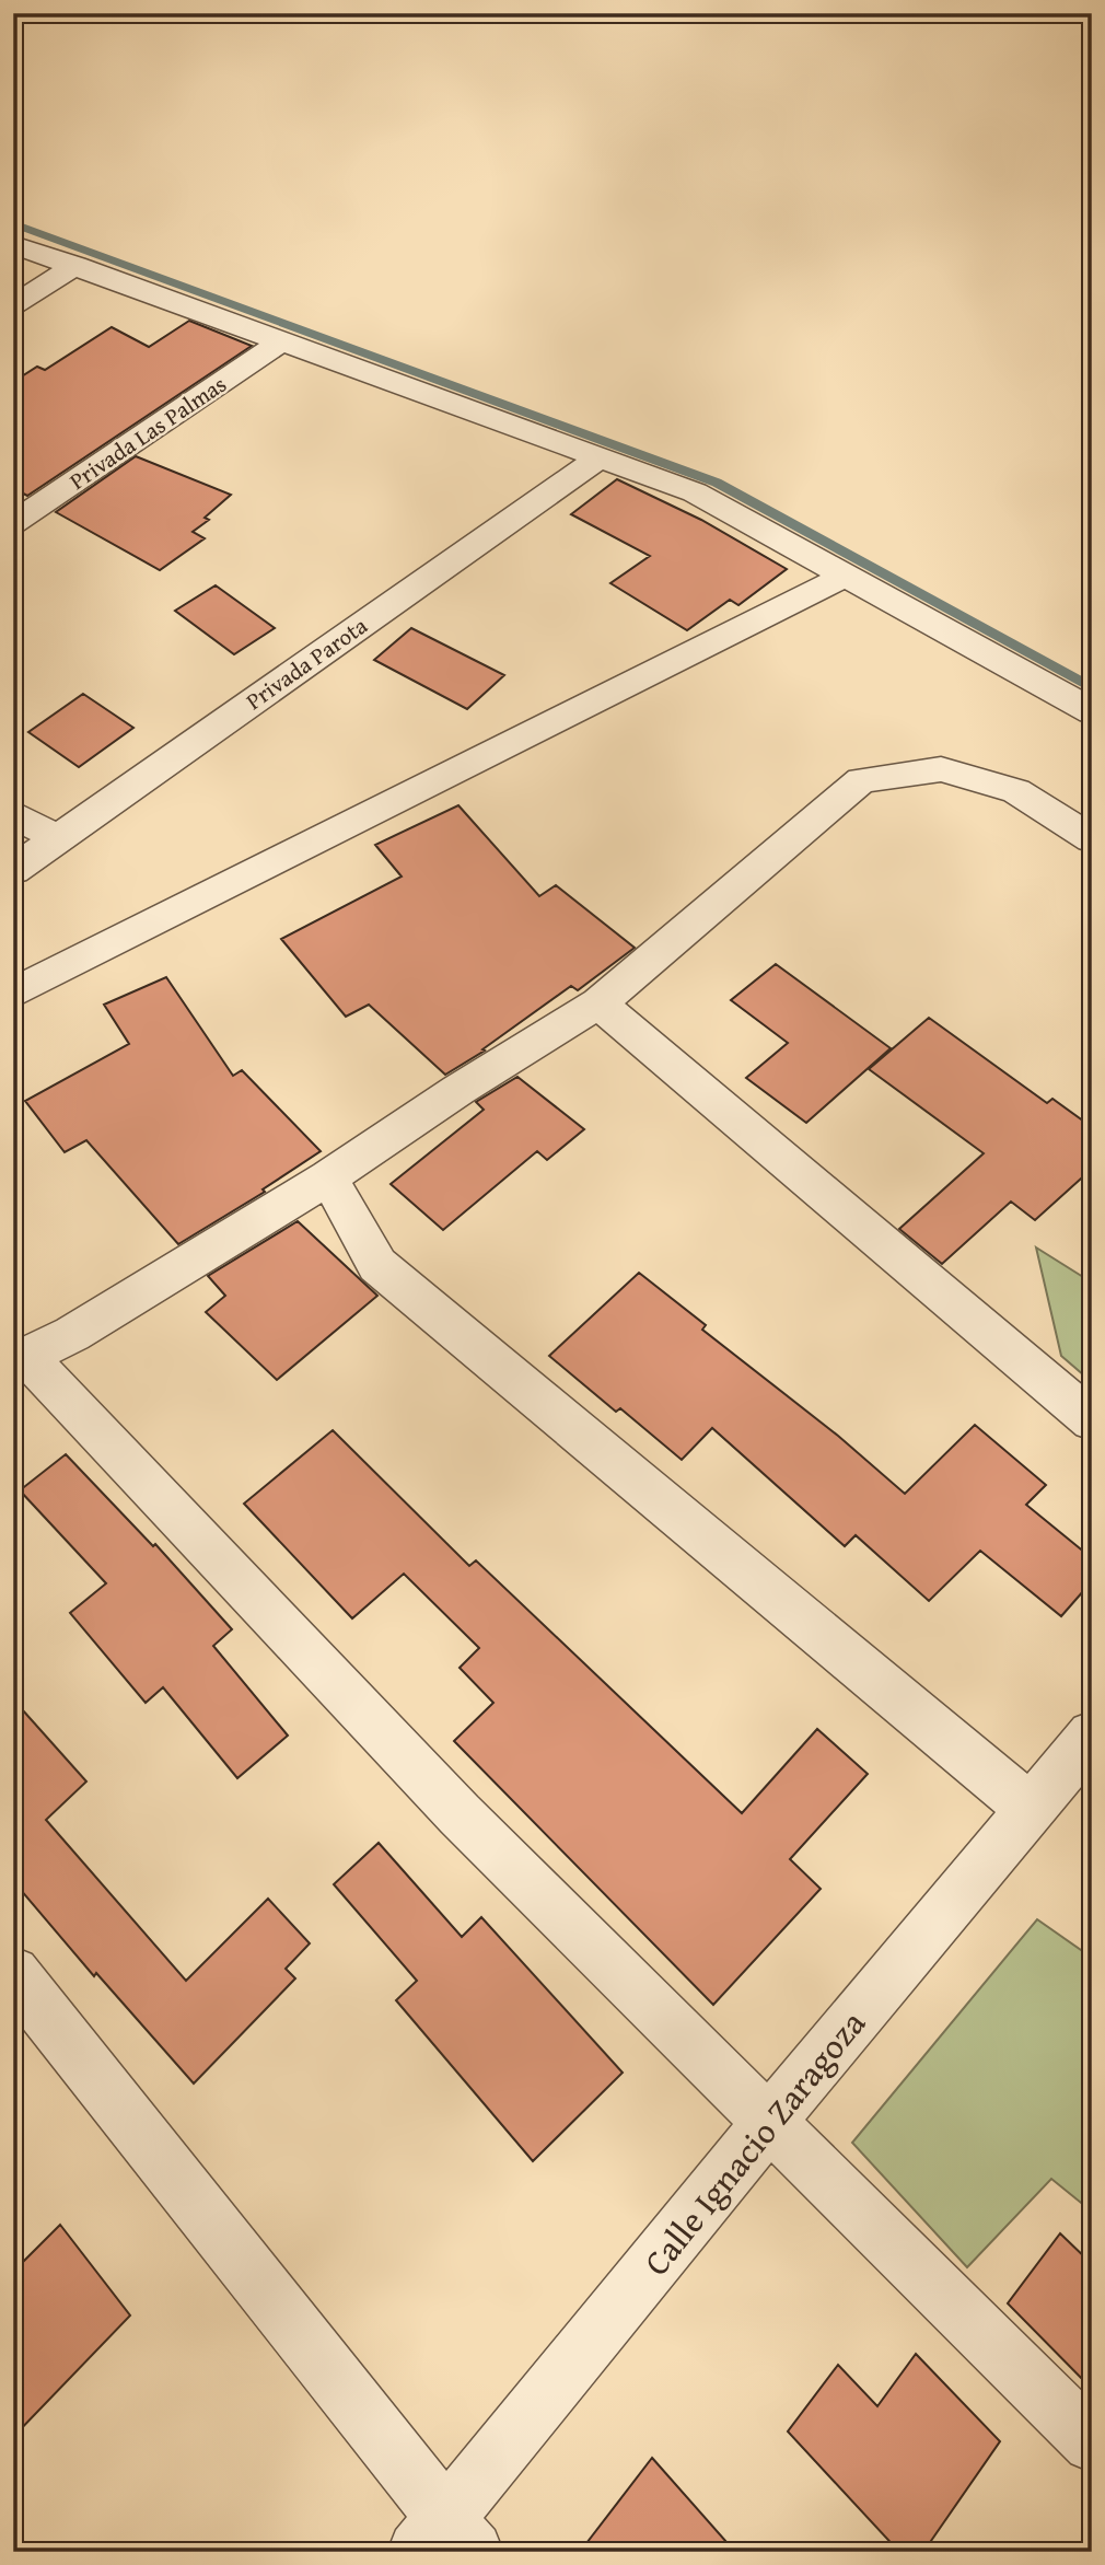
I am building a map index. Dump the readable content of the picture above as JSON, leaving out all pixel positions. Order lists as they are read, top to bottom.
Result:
{
  "streets": {
    "street": ["Privada Las Palmas", "Privada Parota", "Calle Ignacio Zaragoza"]
  }
}
